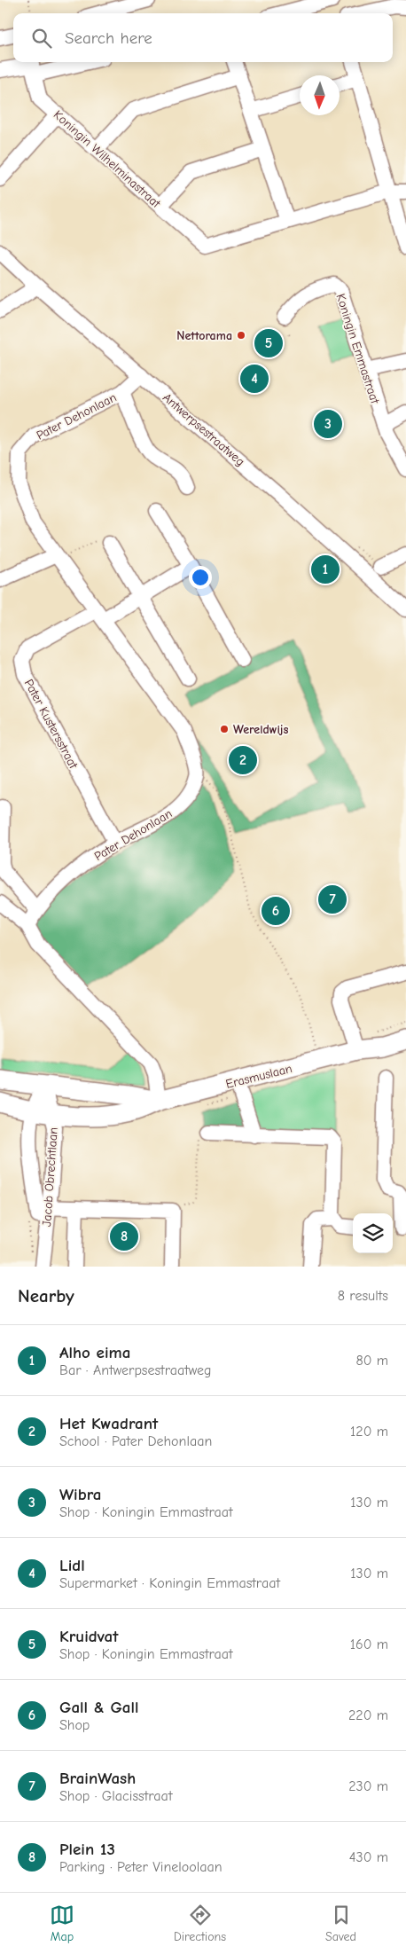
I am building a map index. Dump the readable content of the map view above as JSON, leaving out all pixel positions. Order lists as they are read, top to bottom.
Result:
{
  "streets": {
    "main road": ["Erasmuslaan"],
    "street": [
      "Koningin Wilhelminastraat",
      "Koningin Emmastraat",
      "Pater Dehonlaan",
      "Antwerpsestraatweg",
      "Pater Kustersstraat",
      "Jacob Obrechtlaan"
    ]
  },
  "crossings": [
    ["Pater Dehonlaan", "Antwerpsestraatweg"],
    ["Pater Dehonlaan", "Pater Kustersstraat"],
    ["Erasmuslaan", "Jacob Obrechtlaan"]
  ],
  "places": ["Nettorama", "Wereldwijs"],
  "north": "bottom",
  "page": {
    "search": "Search here",
    "pins": [
      "5",
      "4",
      "3",
      "1",
      "2",
      "7",
      "6",
      "8"
    ],
    "heading": ["Nearby", "8 results"],
    "list": [
      {
        "mark": "1",
        "name": "Alho eima",
        "note": "Bar · Antwerpsestraatweg",
        "value": "80 m"
      },
      {
        "mark": "2",
        "name": "Het Kwadrant",
        "note": "School · Pater Dehonlaan",
        "value": "120 m"
      },
      {
        "mark": "3",
        "name": "Wibra",
        "note": "Shop · Koningin Emmastraat",
        "value": "130 m"
      },
      {
        "mark": "4",
        "name": "Lidl",
        "note": "Supermarket · Koningin Emmastraat",
        "value": "130 m"
      },
      {
        "mark": "5",
        "name": "Kruidvat",
        "note": "Shop · Koningin Emmastraat",
        "value": "160 m"
      },
      {
        "mark": "6",
        "name": "Gall & Gall",
        "note": "Shop",
        "value": "220 m"
      },
      {
        "mark": "7",
        "name": "BrainWash",
        "note": "Shop · Glacisstraat",
        "value": "230 m"
      },
      {
        "mark": "8",
        "name": "Plein 13",
        "note": "Parking · Peter Vineloolaan",
        "value": "430 m"
      }
    ],
    "nav": ["Map", "Directions", "Saved"]
  }
}
